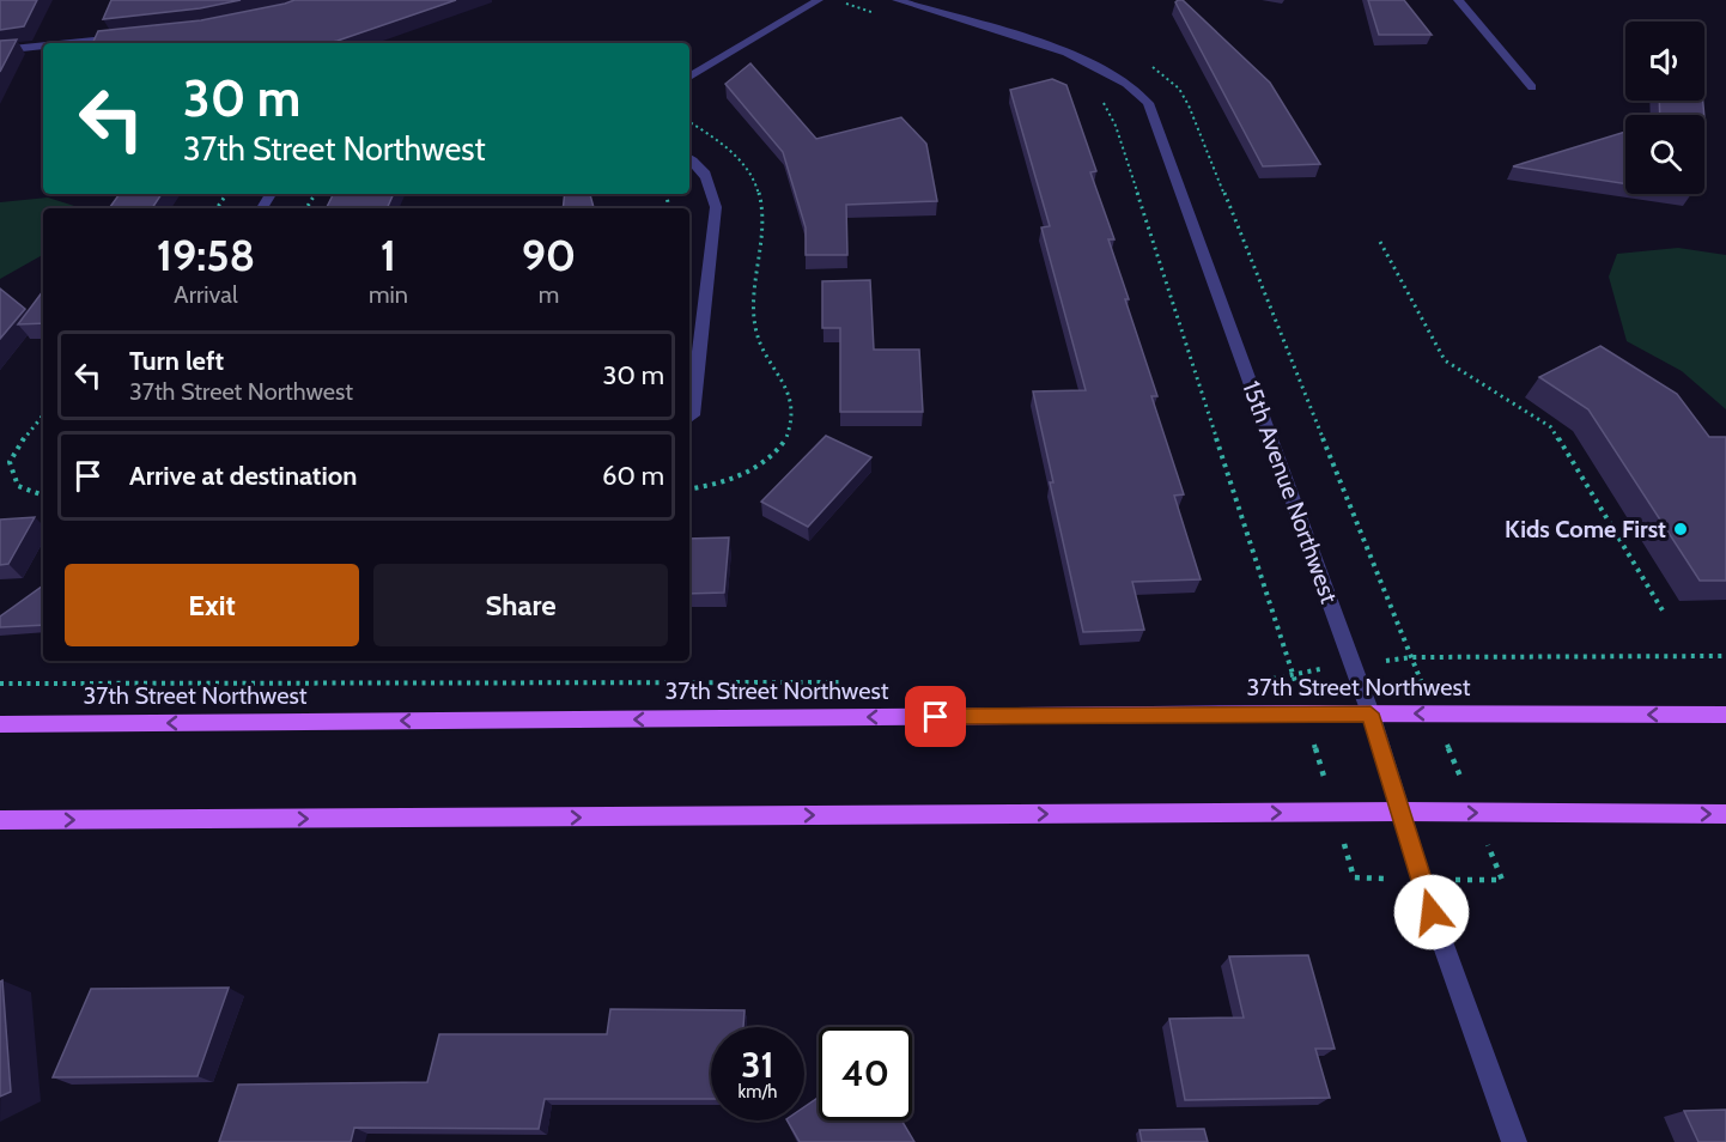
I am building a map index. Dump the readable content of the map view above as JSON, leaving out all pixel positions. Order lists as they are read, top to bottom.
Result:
{
  "streets": {
    "main road": ["37th Street Northwest"],
    "street": ["15th Avenue Northwest"]
  },
  "crossings": [
    ["15th Avenue Northwest", "37th Street Northwest"]
  ],
  "places": ["Kids Come First"],
  "page": {
    "turn": ["30 m", "37th Street Northwest"],
    "eta": [
      "19:58",
      "Arrival",
      "1",
      "min",
      "90",
      "m"
    ],
    "list": [
      {
        "name": "Turn left",
        "note": "37th Street Northwest",
        "value": "30 m"
      },
      {
        "name": "Arrive at destination",
        "value": "60 m"
      }
    ],
    "buttons": ["Exit", "Share"],
    "speed": "31 km/h",
    "limit": "40"
  }
}
